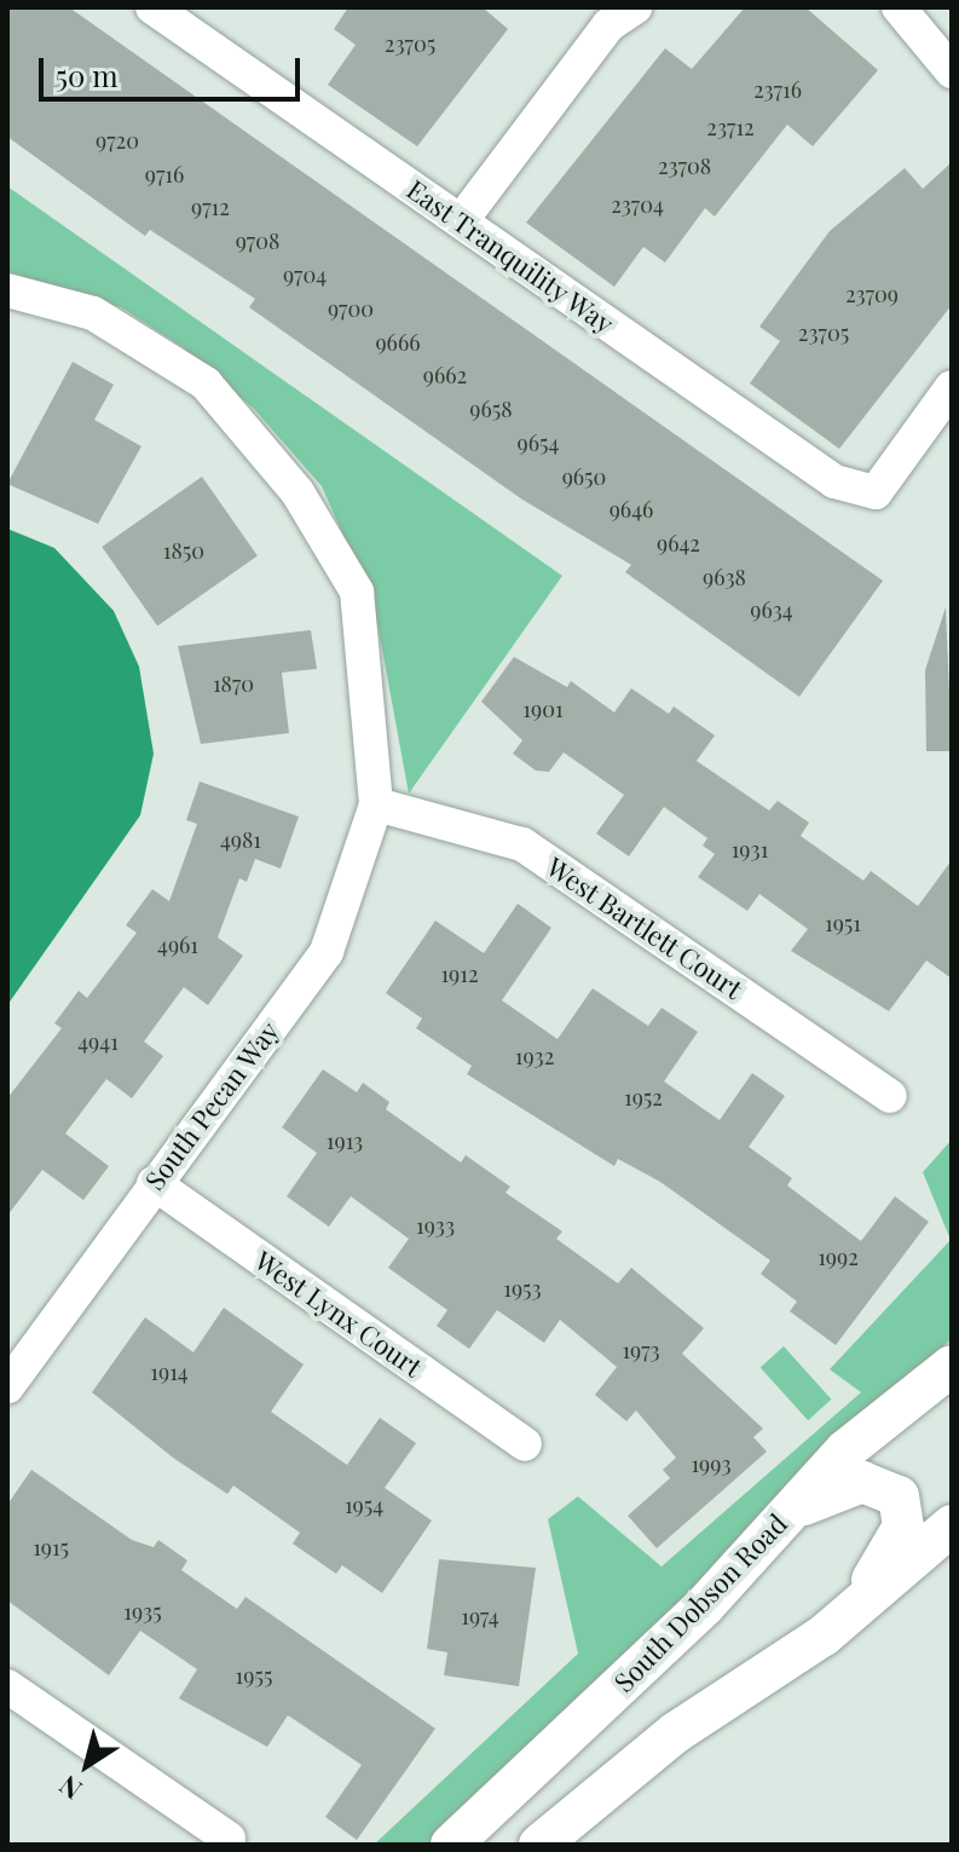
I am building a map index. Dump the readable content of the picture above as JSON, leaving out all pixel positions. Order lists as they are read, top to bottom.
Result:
{
  "streets": {
    "street": [
      "East Tranquility Way",
      "West Bartlett Court",
      "South Pecan Way",
      "West Lynx Court",
      "South Dobson Road"
    ]
  },
  "crossings": [
    ["West Bartlett Court", "South Pecan Way"],
    ["South Pecan Way", "West Lynx Court"]
  ],
  "house_numbers": [
    "23705",
    "23716",
    "23712",
    "9720",
    "23708",
    "9716",
    "23704",
    "9712",
    "9708",
    "9704",
    "23709",
    "9700",
    "23705",
    "9666",
    "9662",
    "9658",
    "9654",
    "9650",
    "9646",
    "9642",
    "1850",
    "9638",
    "9634",
    "1870",
    "1901",
    "4981",
    "1931",
    "1951",
    "4961",
    "1912",
    "4941",
    "1932",
    "1952",
    "1913",
    "1933",
    "1992",
    "1953",
    "1973",
    "1914",
    "1993",
    "1954",
    "1915",
    "1935",
    "1974",
    "1955"
  ],
  "scale_bar": "50 m",
  "north": "bottom left"
}
